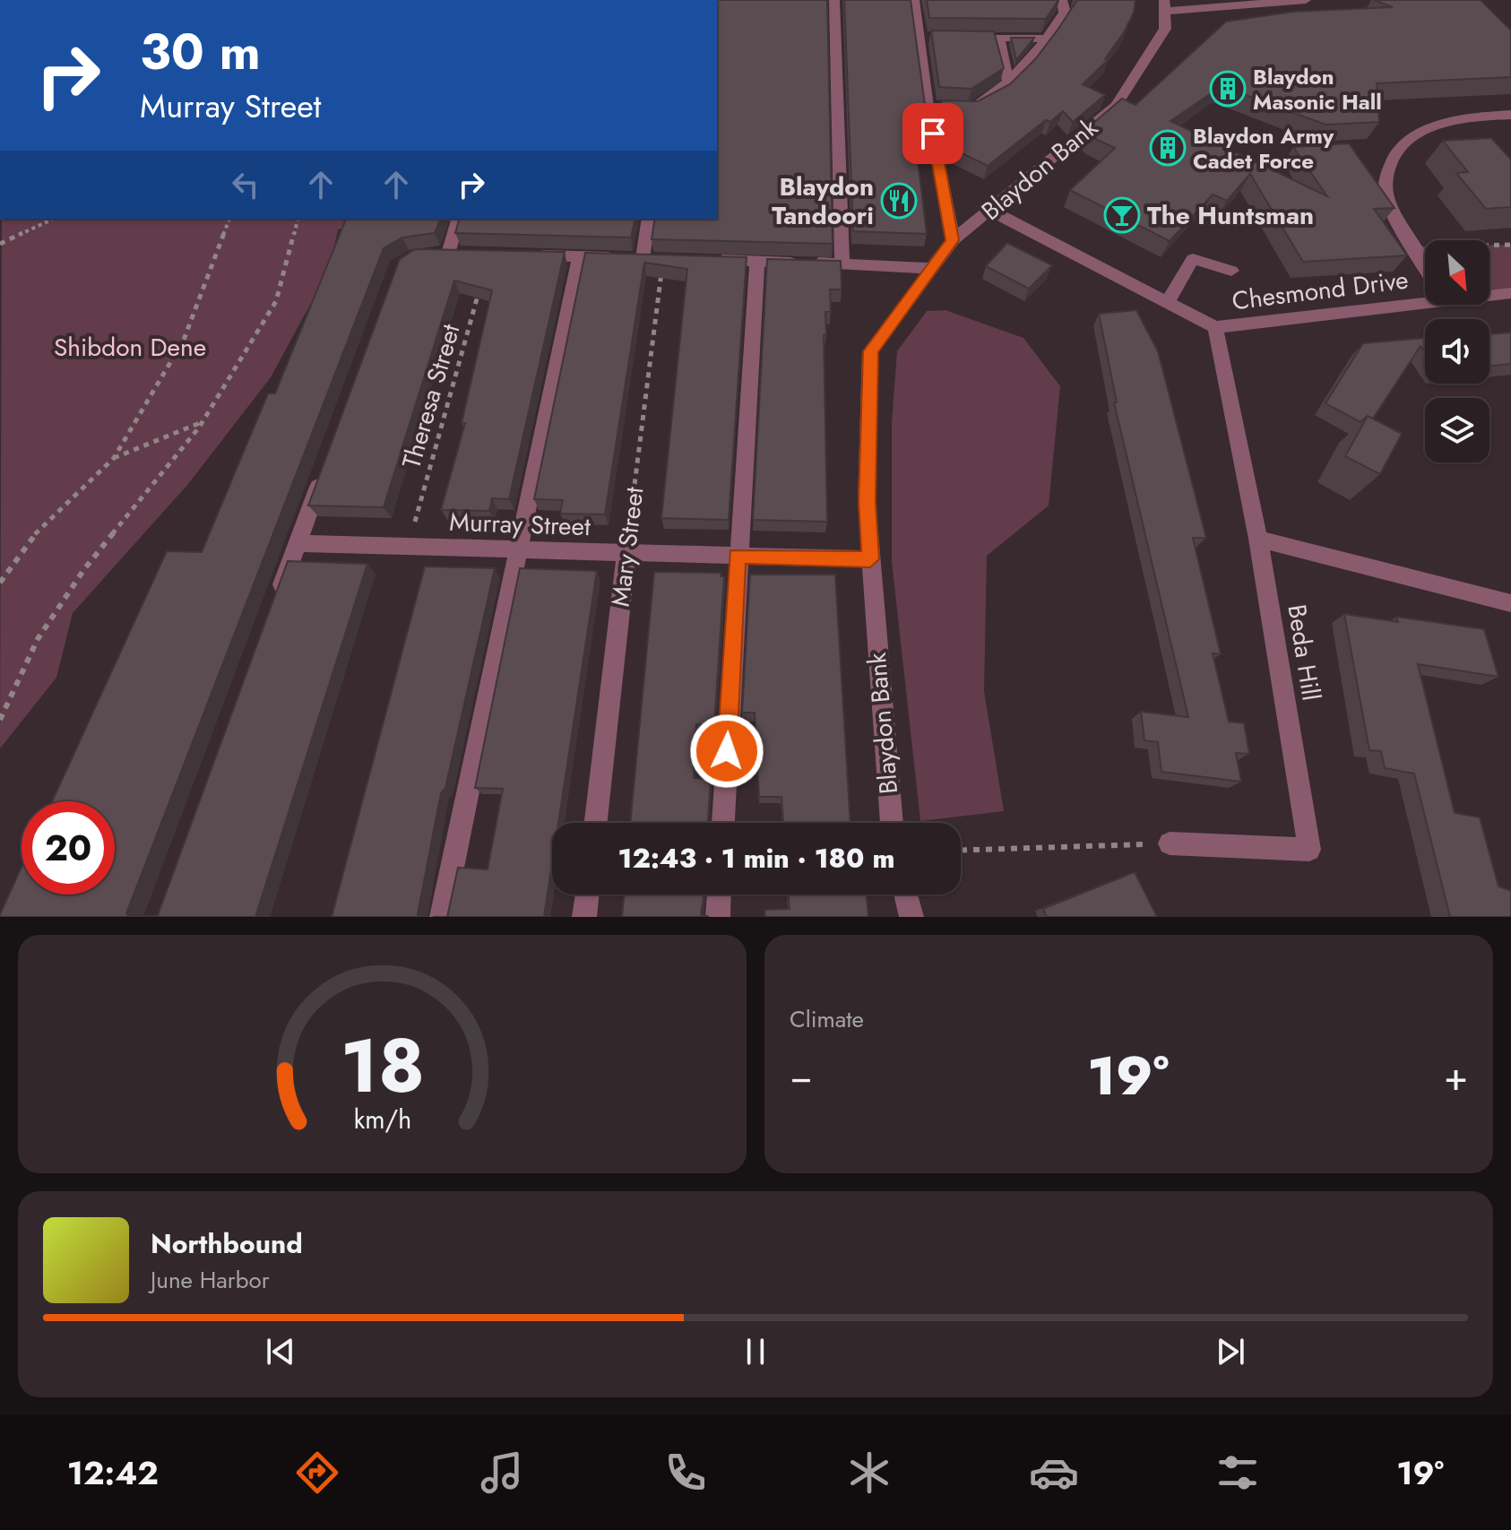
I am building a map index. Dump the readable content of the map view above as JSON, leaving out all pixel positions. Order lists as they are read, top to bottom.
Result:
{
  "streets": {
    "street": [
      "Blaydon Bank",
      "Chesmond Drive",
      "Murray Street",
      "Mary Street",
      "Beda Hill"
    ],
    "path": ["Theresa Street"]
  },
  "crossings": [
    ["Blaydon Bank", "Chesmond Drive"],
    ["Blaydon Bank", "Murray Street"],
    ["Chesmond Drive", "Beda Hill"],
    ["Theresa Street", "Murray Street"],
    ["Murray Street", "Mary Street"]
  ],
  "parks": ["Shibdon Dene"],
  "places": {
    "building": ["Blaydon Masonic Hall", "Blaydon Army Cadet Force"],
    "restaurant": ["Blaydon Tandoori"],
    "bar": ["The Huntsman"]
  },
  "north": "bottom right",
  "page": {
    "turn": ["30 m", "Murray Street"],
    "limit": "20",
    "trip": "12:43 · 1 min · 180 m",
    "tile": "Climate",
    "heat": ["−", "19°", "+"],
    "song": ["Northbound", "June Harbor"],
    "tabs": ["12:42", "19°"],
    "gauge": ["18", "km/h"]
  }
}
